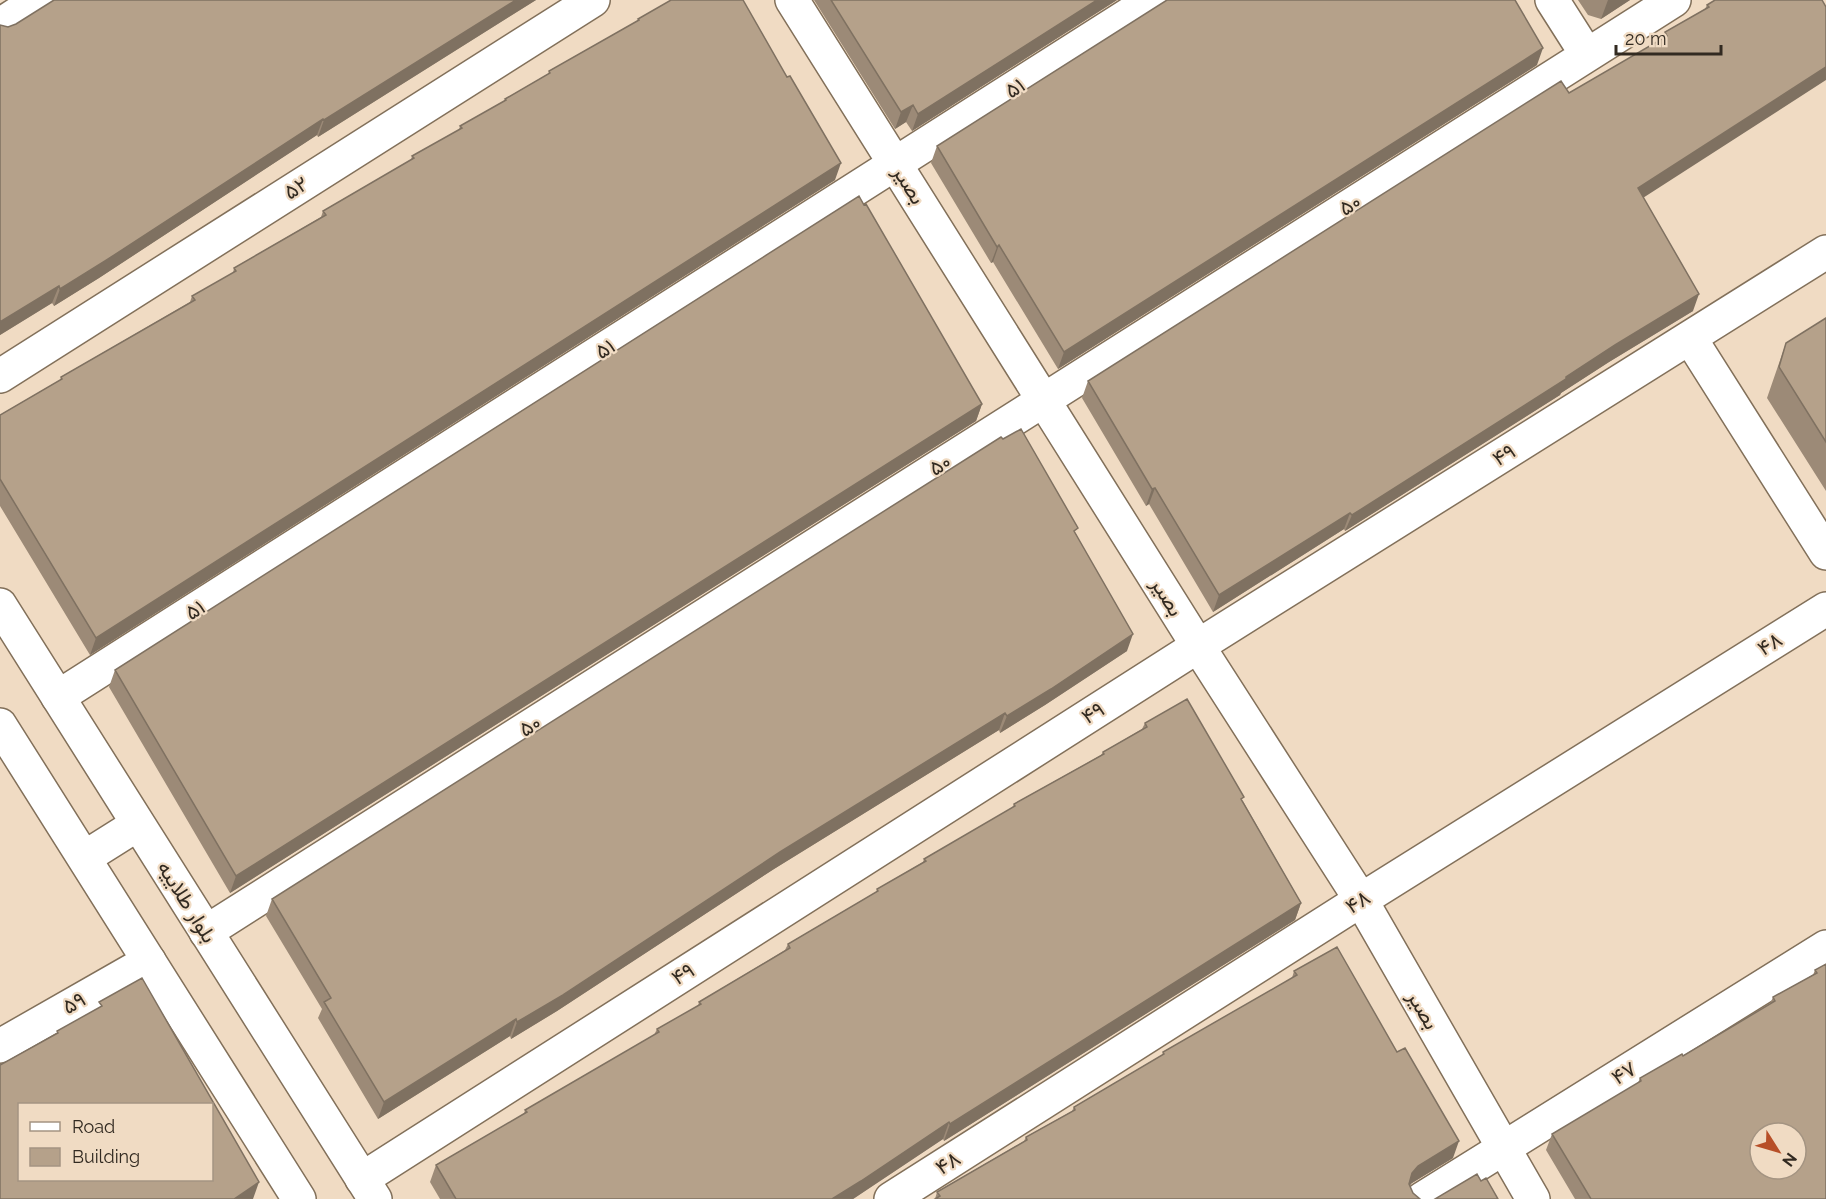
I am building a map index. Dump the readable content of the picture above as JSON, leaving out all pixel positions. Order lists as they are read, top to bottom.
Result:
{
  "streets": {
    "street": [
      "۵۱",
      "بصیر",
      "۵۲",
      "۵۰",
      "۴۹",
      "۴۸",
      "بلوار طلاییه",
      "۵۹",
      "۴۷"
    ]
  },
  "crossings": [
    ["۵۱", "بصیر"],
    ["۵۱", "بلوار طلاییه"],
    ["بصیر", "۵۰"],
    ["بصیر", "۴۹"],
    ["بصیر", "۴۸"],
    ["بصیر", "۴۷"],
    ["۵۰", "بلوار طلاییه"],
    ["۴۹", "بلوار طلاییه"]
  ],
  "legend": ["Road", "Building"],
  "scale_bar": "20 m",
  "north": "bottom right"
}
